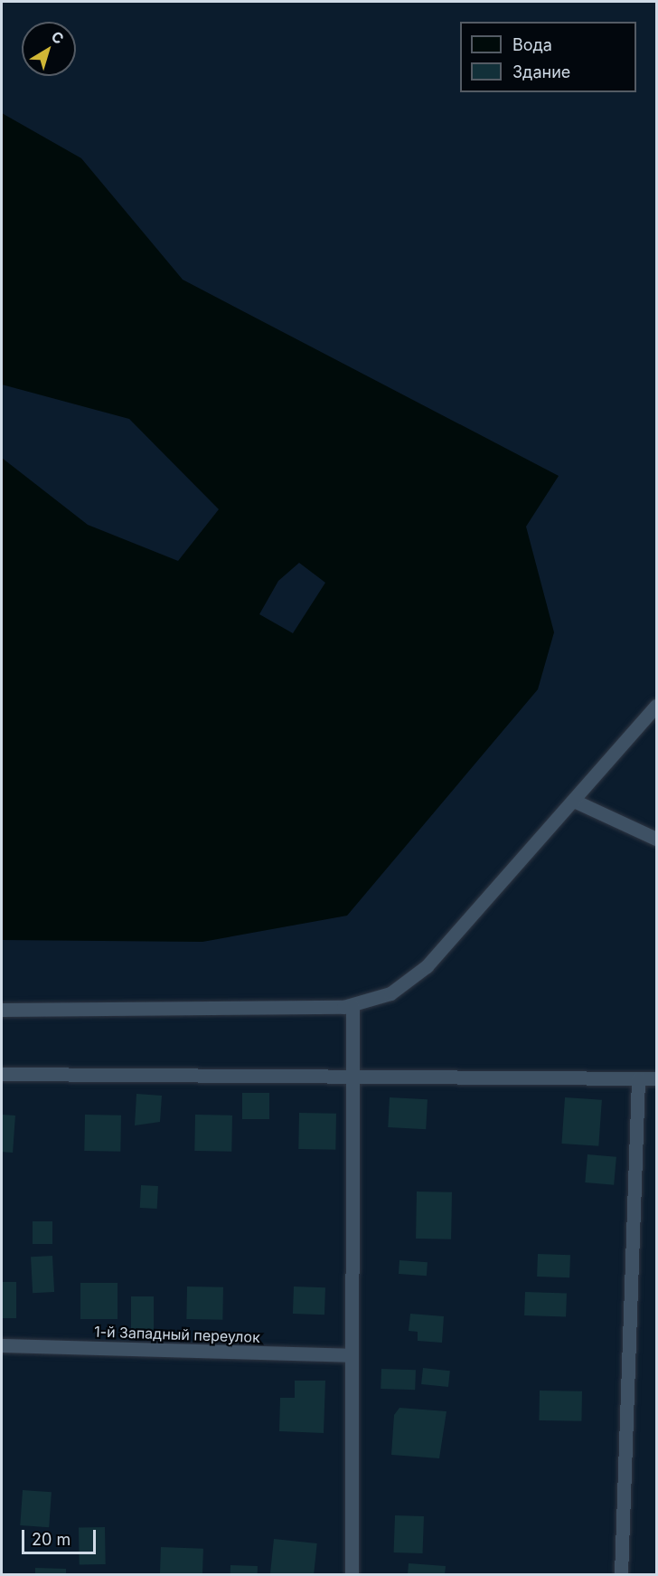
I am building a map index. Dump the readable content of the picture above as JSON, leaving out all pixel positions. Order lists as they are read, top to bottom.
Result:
{
  "streets": {
    "lane": ["1-й Западный переулок"]
  },
  "legend": ["Вода", "Здание"],
  "scale_bar": "20 m",
  "north": "top right"
}
